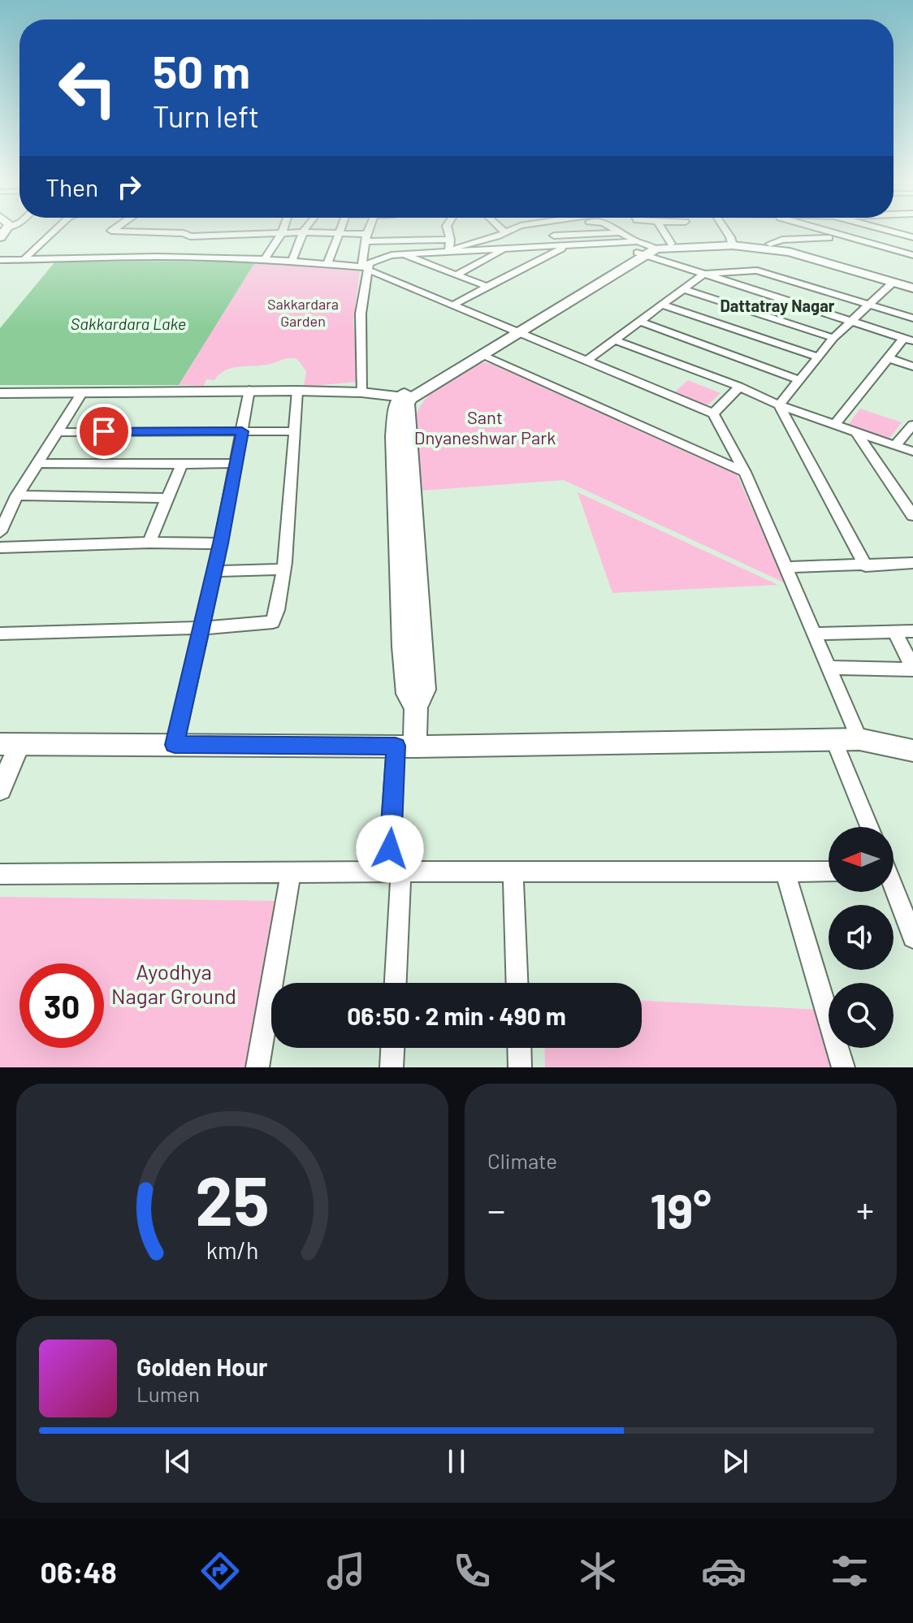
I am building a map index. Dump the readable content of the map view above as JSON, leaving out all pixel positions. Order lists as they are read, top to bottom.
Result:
{
  "districts": ["Dattatray Nagar"],
  "water": ["Sakkardara Lake"],
  "parks": ["Sakkardara Garden", "Sant Dnyaneshwar Park", "Ayodhya Nagar Ground"],
  "north": "left",
  "page": {
    "turn": ["50 m", "Turn left"],
    "then": "Then",
    "limit": "30",
    "trip": "06:50 · 2 min · 490 m",
    "tile": "Climate",
    "heat": ["−", "19°", "+"],
    "song": ["Golden Hour", "Lumen"],
    "tabs": "06:48",
    "gauge": ["25", "km/h"]
  }
}
